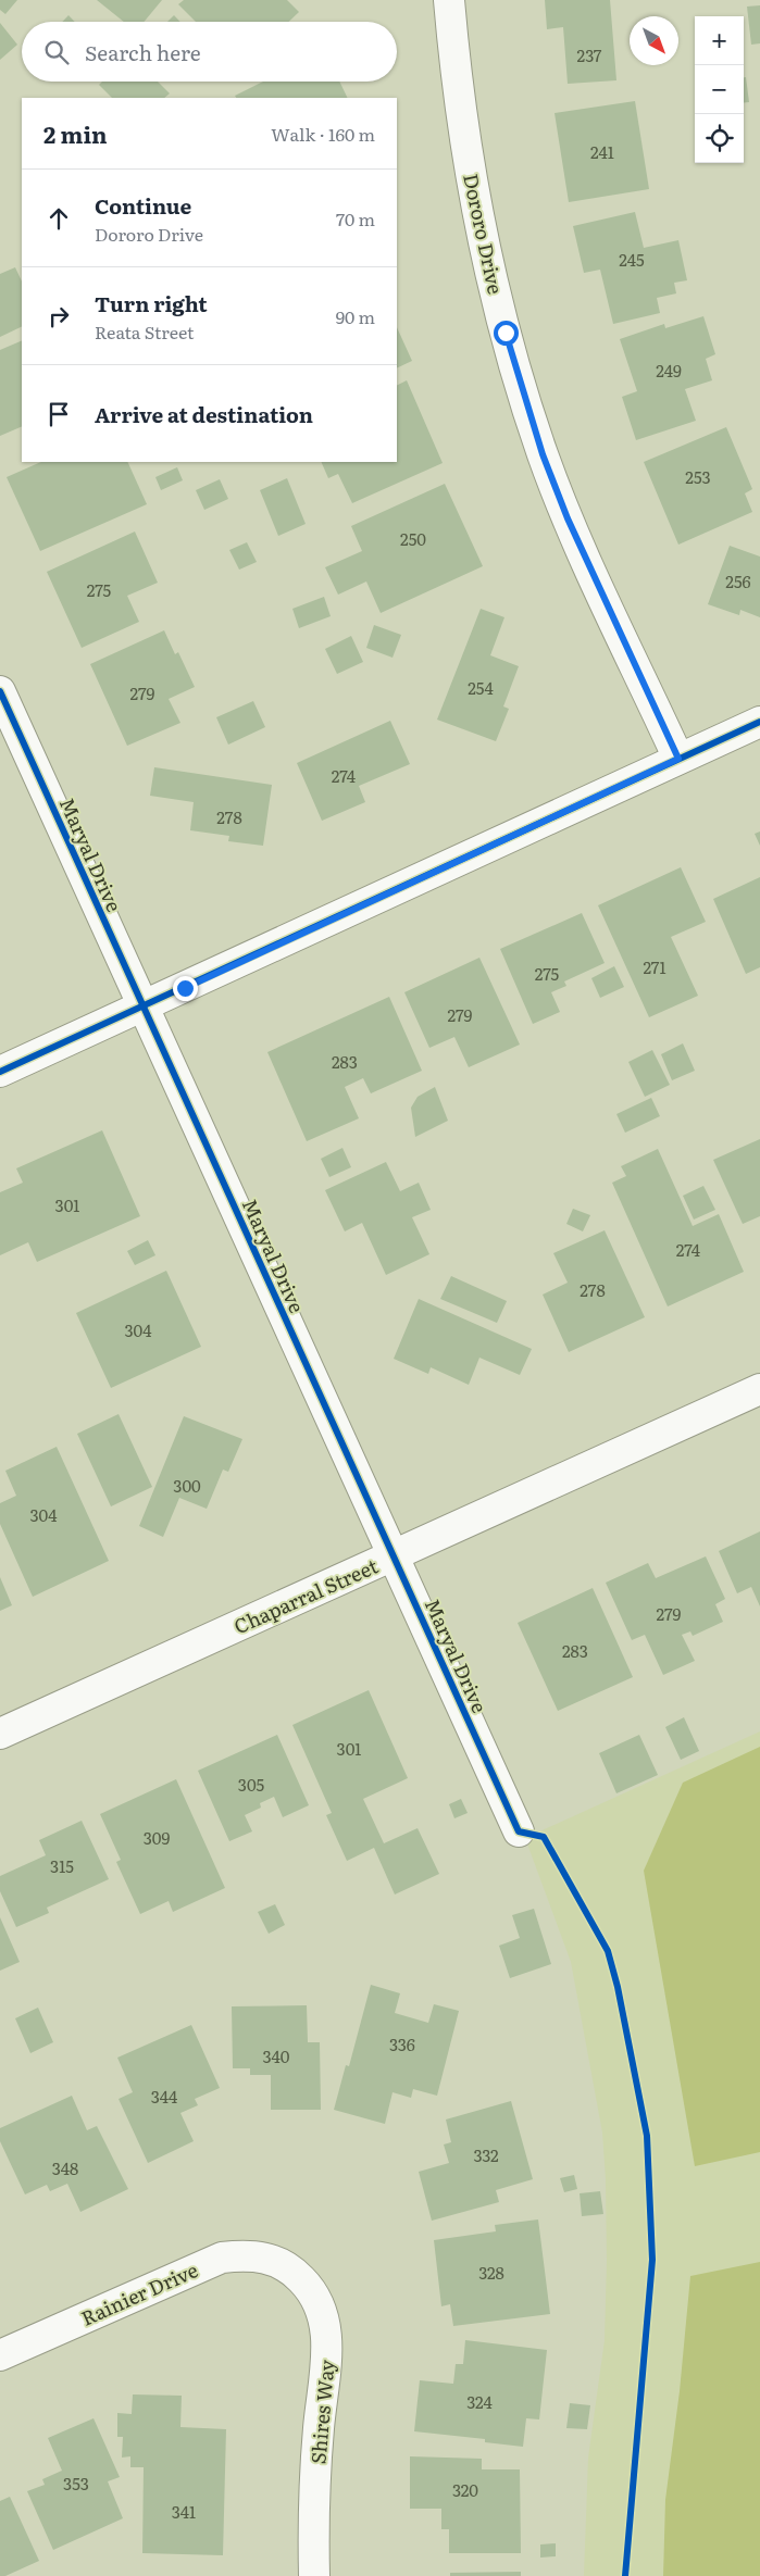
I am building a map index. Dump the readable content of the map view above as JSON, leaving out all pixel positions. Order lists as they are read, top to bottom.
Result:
{
  "streets": {
    "street": [
      "Dororo Drive",
      "Maryal Drive",
      "Chaparral Street",
      "Rainier Drive",
      "Shires Way"
    ]
  },
  "crossings": [
    ["Maryal Drive", "Chaparral Street"],
    ["Rainier Drive", "Shires Way"]
  ],
  "house_numbers": [
    "237",
    "241",
    "245",
    "249",
    "253",
    "250",
    "256",
    "275",
    "254",
    "279",
    "274",
    "278",
    "271",
    "275",
    "279",
    "283",
    "301",
    "274",
    "278",
    "304",
    "300",
    "304",
    "279",
    "283",
    "301",
    "305",
    "309",
    "315",
    "336",
    "340",
    "344",
    "332",
    "348",
    "328",
    "324",
    "353",
    "320",
    "341"
  ],
  "north": "bottom right",
  "page": {
    "map_buttons": ["+", "−"],
    "search": "Search here",
    "heading": ["2 min", "Walk · 160 m"],
    "list": [
      ["Continue", "Dororo Drive", "70 m"],
      ["Turn right", "Reata Street", "90 m"],
      "Arrive at destination"
    ]
  }
}
